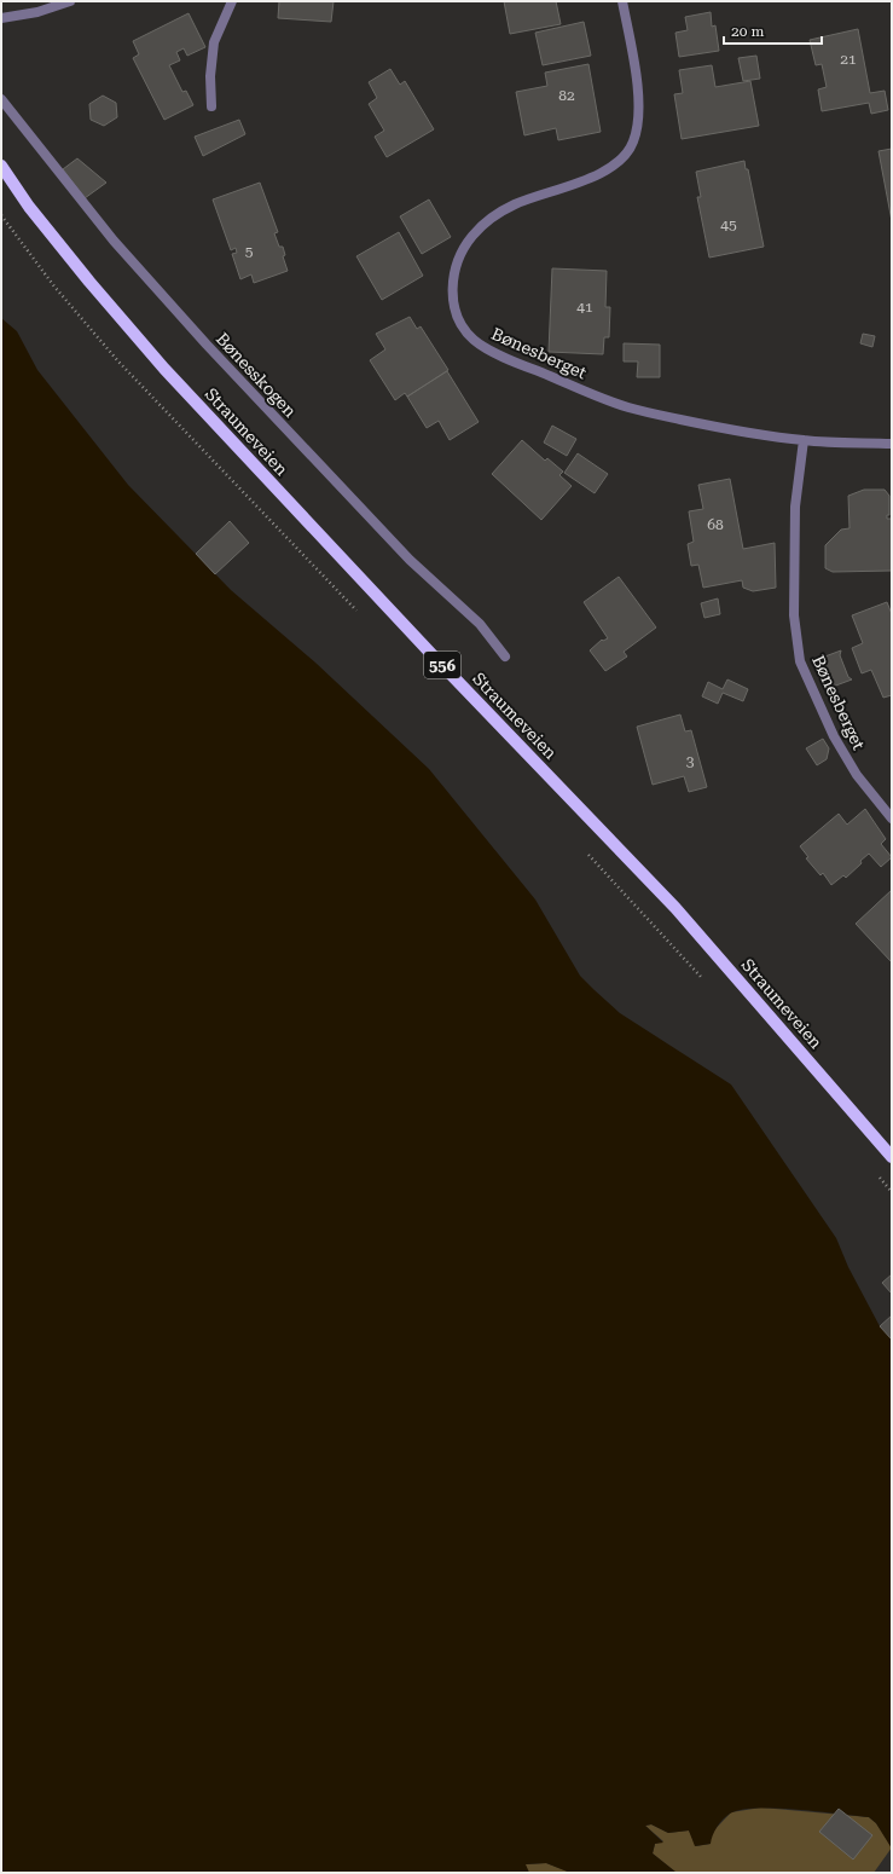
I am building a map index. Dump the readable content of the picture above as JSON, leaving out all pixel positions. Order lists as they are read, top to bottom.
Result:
{
  "streets": {
    "main road": ["Straumeveien", "556"],
    "street": ["Bønesberget", "Bønesskogen"]
  },
  "house_numbers": [
    "21",
    "82",
    "45",
    "5",
    "41",
    "68",
    "3"
  ],
  "scale_bar": "20 m"
}
